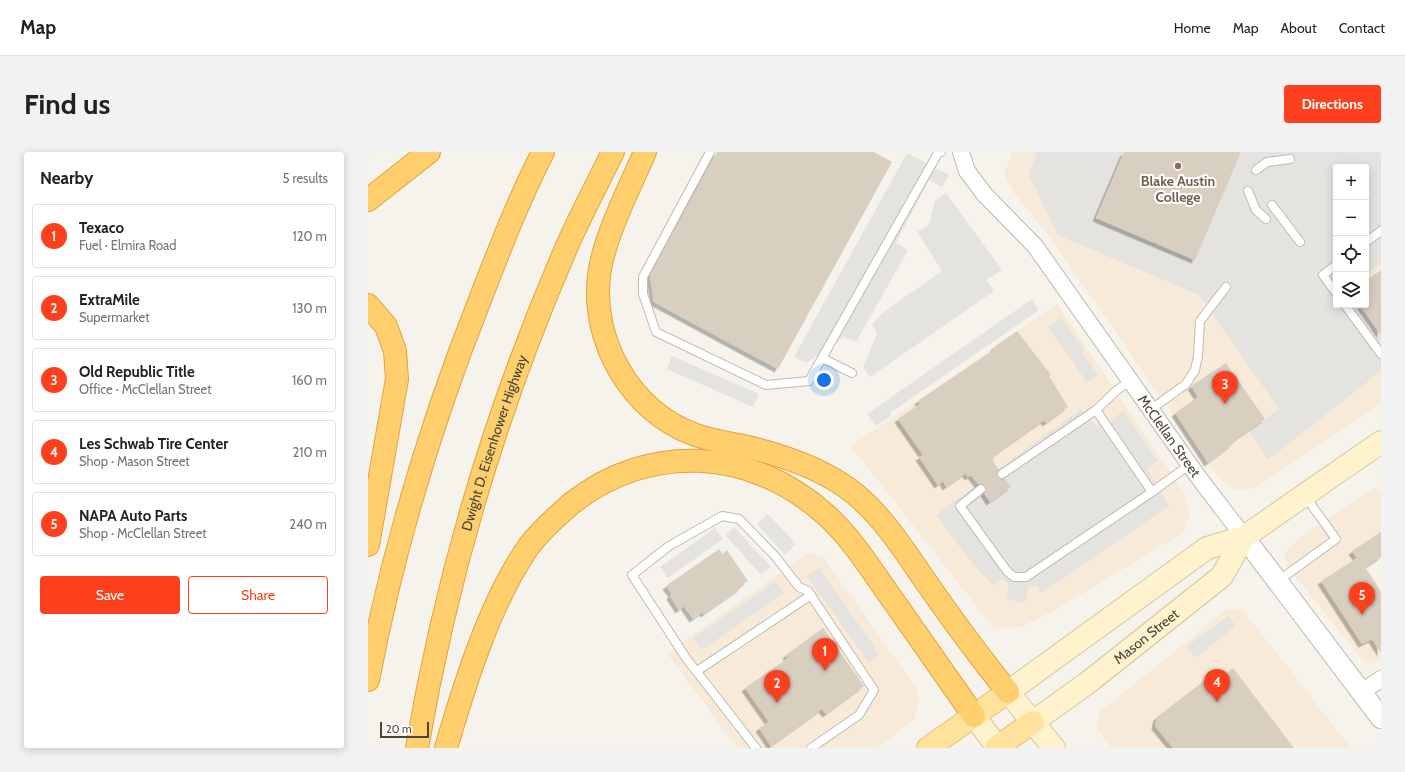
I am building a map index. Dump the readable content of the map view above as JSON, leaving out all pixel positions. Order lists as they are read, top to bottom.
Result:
{
  "streets": {
    "highway": ["Dwight D. Eisenhower Highway"],
    "main road": ["Mason Street"],
    "street": ["McClellan Street"]
  },
  "crossings": [
    ["McClellan Street", "Mason Street"]
  ],
  "places": ["Blake Austin College"],
  "scale_bar": "20 m",
  "page": {
    "header": "Map",
    "nav": [
      "Home",
      "Map",
      "About",
      "Contact"
    ],
    "buttons": [
      "Directions",
      ["Save", "Share"]
    ],
    "title": "Find us",
    "heading": ["Nearby", "5 results"],
    "map_buttons": ["+", "−"],
    "list": [
      {
        "mark": "1",
        "name": "Texaco",
        "note": "Fuel · Elmira Road",
        "value": "120 m"
      },
      {
        "mark": "2",
        "name": "ExtraMile",
        "note": "Supermarket",
        "value": "130 m"
      },
      {
        "mark": "3",
        "name": "Old Republic Title",
        "note": "Office · McClellan Street",
        "value": "160 m"
      },
      {
        "mark": "4",
        "name": "Les Schwab Tire Center",
        "note": "Shop · Mason Street",
        "value": "210 m"
      },
      {
        "mark": "5",
        "name": "NAPA Auto Parts",
        "note": "Shop · McClellan Street",
        "value": "240 m"
      }
    ],
    "pins": [
      "3",
      "5",
      "1",
      "4",
      "2"
    ],
    "scale": "20 m"
  }
}
